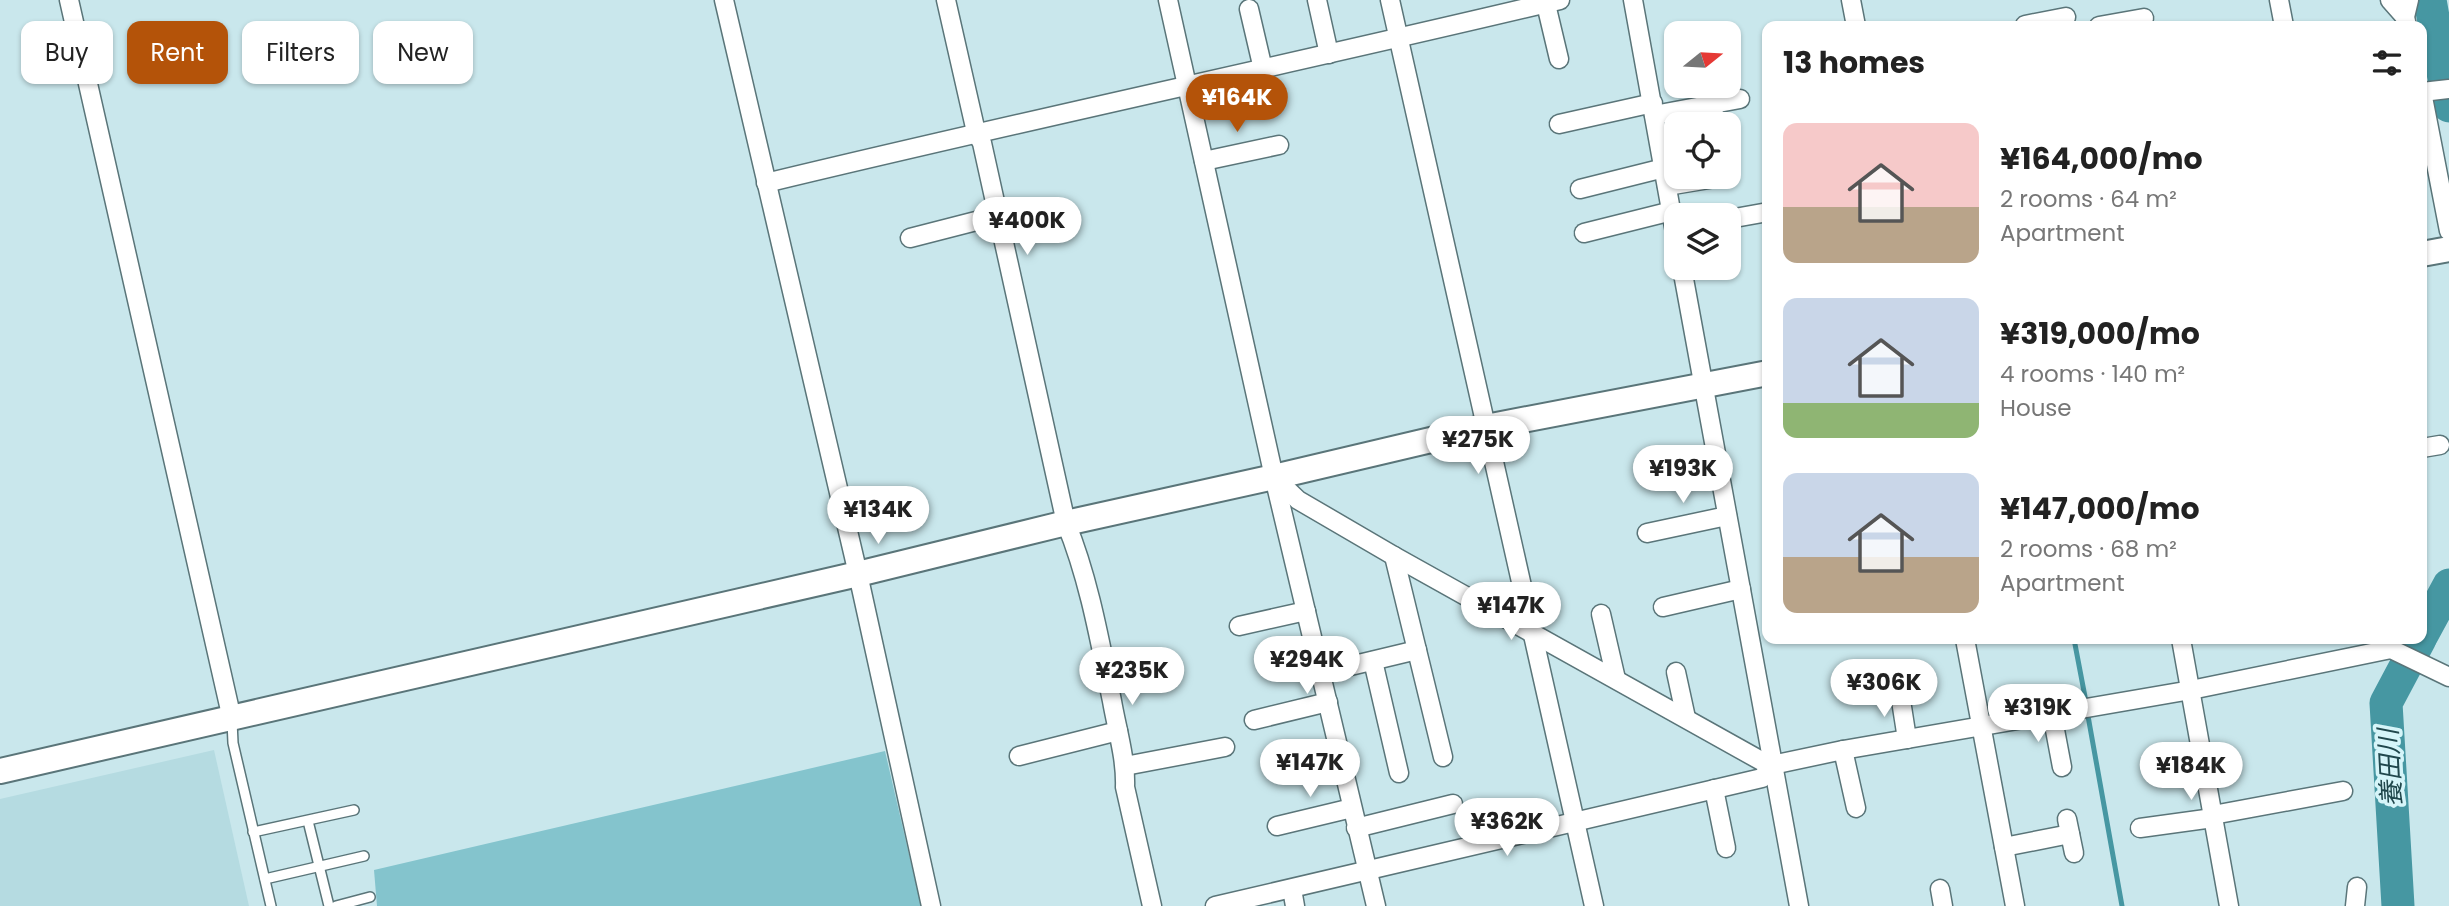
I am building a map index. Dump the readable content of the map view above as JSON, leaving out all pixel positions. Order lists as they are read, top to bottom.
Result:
{
  "water": ["養田川"],
  "north": "right",
  "page": {
    "chip": [
      "Buy",
      "Rent",
      "Filters",
      "New"
    ],
    "heading": "13 homes",
    "price": [
      "¥164K",
      "¥400K",
      "¥275K",
      "¥193K",
      "¥134K",
      "¥147K",
      "¥294K",
      "¥235K",
      "¥306K",
      "¥319K",
      "¥147K",
      "¥184K",
      "¥362K"
    ],
    "list": [
      {
        "name": "¥164,000/mo",
        "note": "2 rooms · 64 m² · Apartment"
      },
      {
        "name": "¥319,000/mo",
        "note": "4 rooms · 140 m² · House"
      },
      {
        "name": "¥147,000/mo",
        "note": "2 rooms · 68 m² · Apartment"
      }
    ]
  }
}
